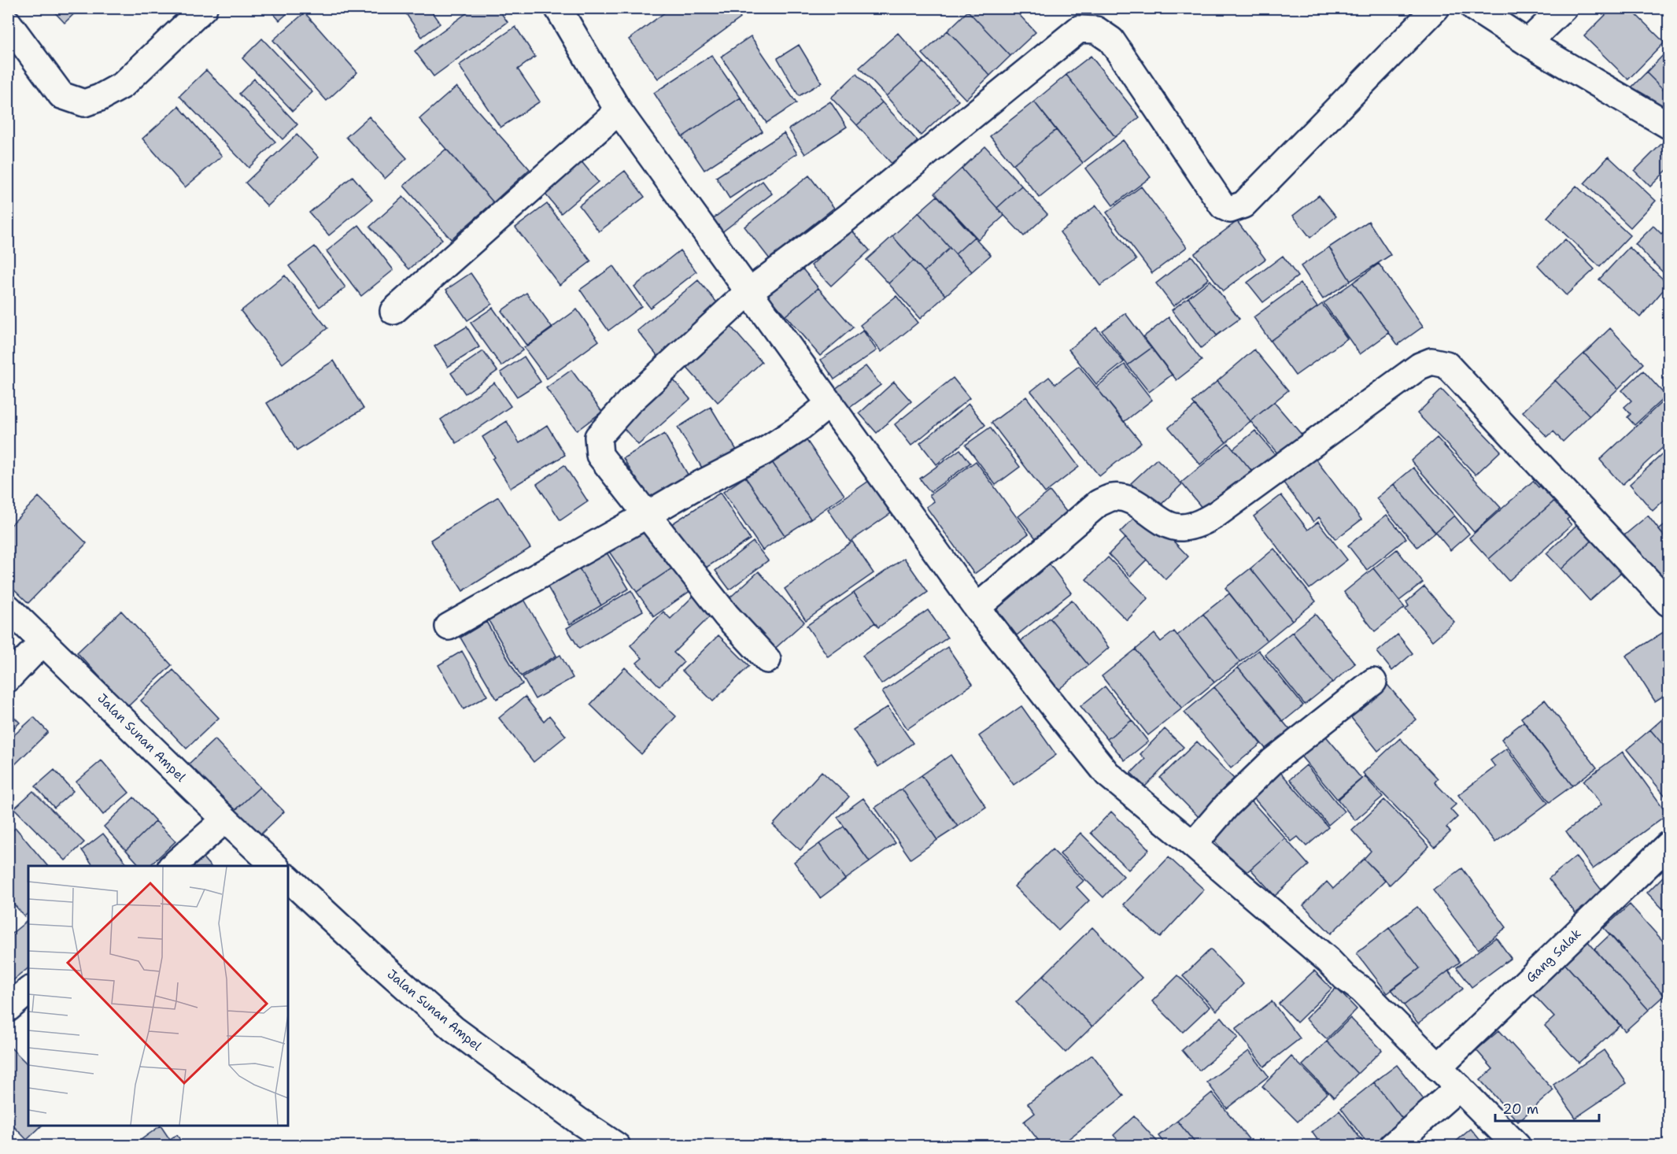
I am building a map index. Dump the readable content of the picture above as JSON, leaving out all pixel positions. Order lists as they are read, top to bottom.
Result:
{
  "streets": {
    "street": ["Jalan Sunan Ampel", "Gang Salak"]
  },
  "scale_bar": "20 m"
}
